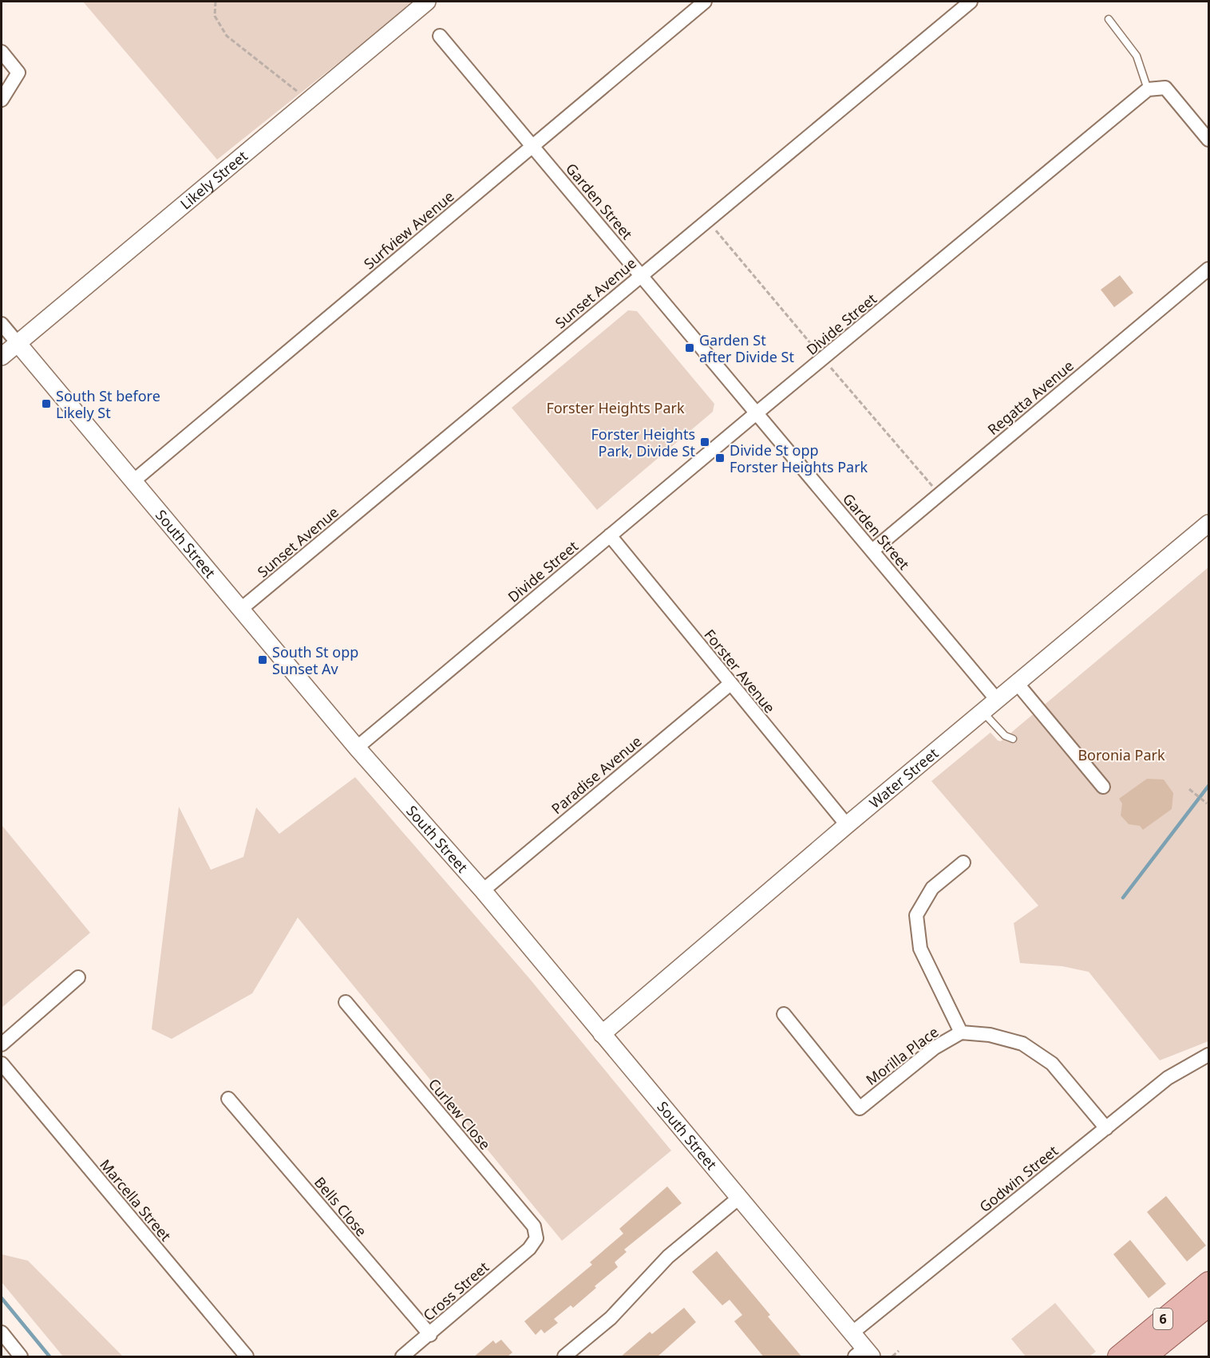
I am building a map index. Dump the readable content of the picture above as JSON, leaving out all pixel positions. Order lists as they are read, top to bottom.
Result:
{
  "streets": {
    "main road": ["6"],
    "street": [
      "Likely Street",
      "Garden Street",
      "Surfview Avenue",
      "Sunset Avenue",
      "Divide Street",
      "Regatta Avenue",
      "South Street",
      "Forster Avenue",
      "Paradise Avenue",
      "Water Street",
      "Morilla Place",
      "Curlew Close",
      "Godwin Street",
      "Marcella Street",
      "Bells Close",
      "Cross Street"
    ]
  },
  "crossings": [
    ["Likely Street", "South Street"],
    ["Garden Street", "Surfview Avenue"],
    ["Garden Street", "Sunset Avenue"],
    ["Garden Street", "Divide Street"],
    ["Garden Street", "Regatta Avenue"],
    ["Garden Street", "Water Street"],
    ["Surfview Avenue", "South Street"],
    ["Sunset Avenue", "South Street"],
    ["Divide Street", "South Street"],
    ["Divide Street", "Forster Avenue"],
    ["South Street", "Paradise Avenue"],
    ["South Street", "Water Street"],
    ["South Street", "Godwin Street"],
    ["Forster Avenue", "Paradise Avenue"],
    ["Forster Avenue", "Water Street"],
    ["Morilla Place", "Godwin Street"],
    ["Curlew Close", "Cross Street"],
    ["Bells Close", "Cross Street"]
  ],
  "parks": ["Forster Heights Park", "Boronia Park"],
  "places": {
    "transit": [
      "Garden St after Divide St",
      "South St before Likely St",
      "Forster Heights Park, Divide St",
      "Divide St opp Forster Heights Park",
      "South St opp Sunset Av"
    ]
  }
}
